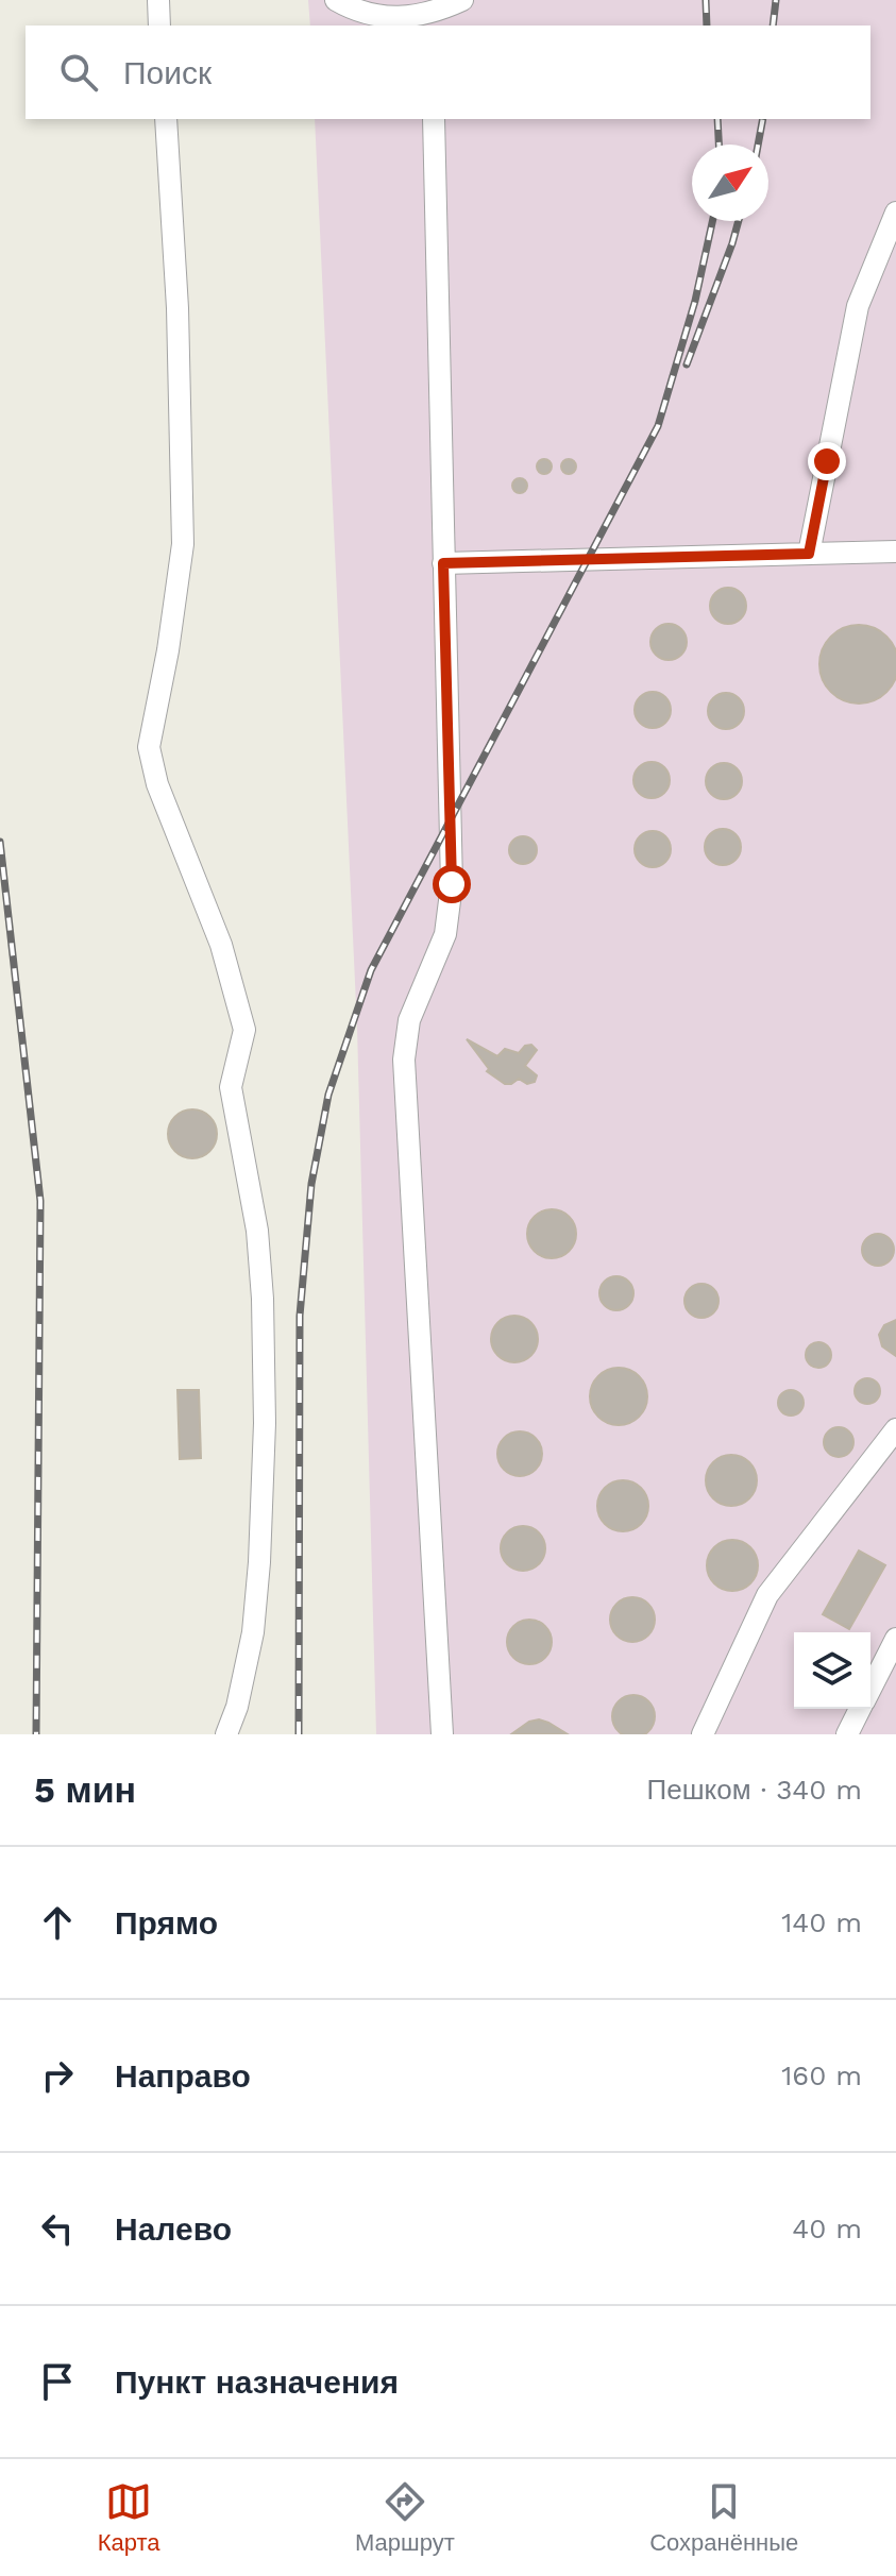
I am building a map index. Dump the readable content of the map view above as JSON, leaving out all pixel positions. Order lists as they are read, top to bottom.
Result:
{
  "north": "top right",
  "page": {
    "search": "Поиск",
    "heading": ["5 мин", "Пешком · 340 m"],
    "list": [
      ["Прямо", "140 m"],
      ["Направо", "160 m"],
      ["Налево", "40 m"],
      "Пункт назначения"
    ],
    "nav": ["Карта", "Маршрут", "Сохранённые"]
  }
}
